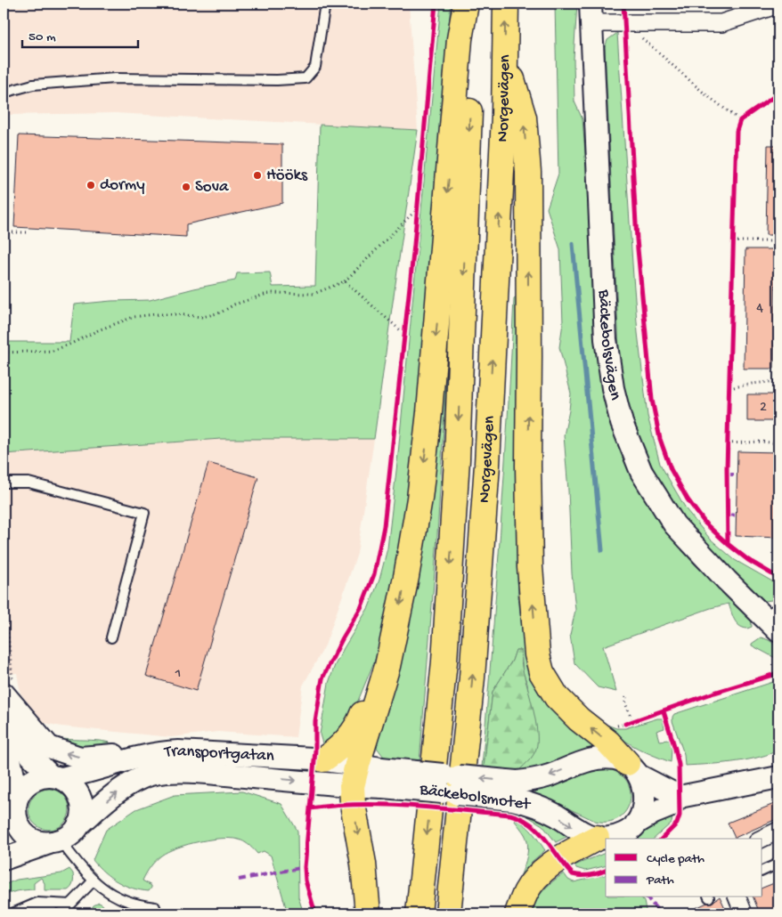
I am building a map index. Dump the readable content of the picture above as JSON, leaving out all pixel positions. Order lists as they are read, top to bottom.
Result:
{
  "streets": {
    "highway": ["Norgevägen"],
    "street": ["Bäckebolsvägen", "Transportgatan", "Bäckebolsmotet"]
  },
  "crossings": [
    ["Transportgatan", "Bäckebolsmotet"]
  ],
  "places": ["Hööks", "dormy", "Sova"],
  "house_numbers": ["4", "2", "1"],
  "legend": ["Cycle path", "Path"],
  "scale_bar": "50 m"
}
